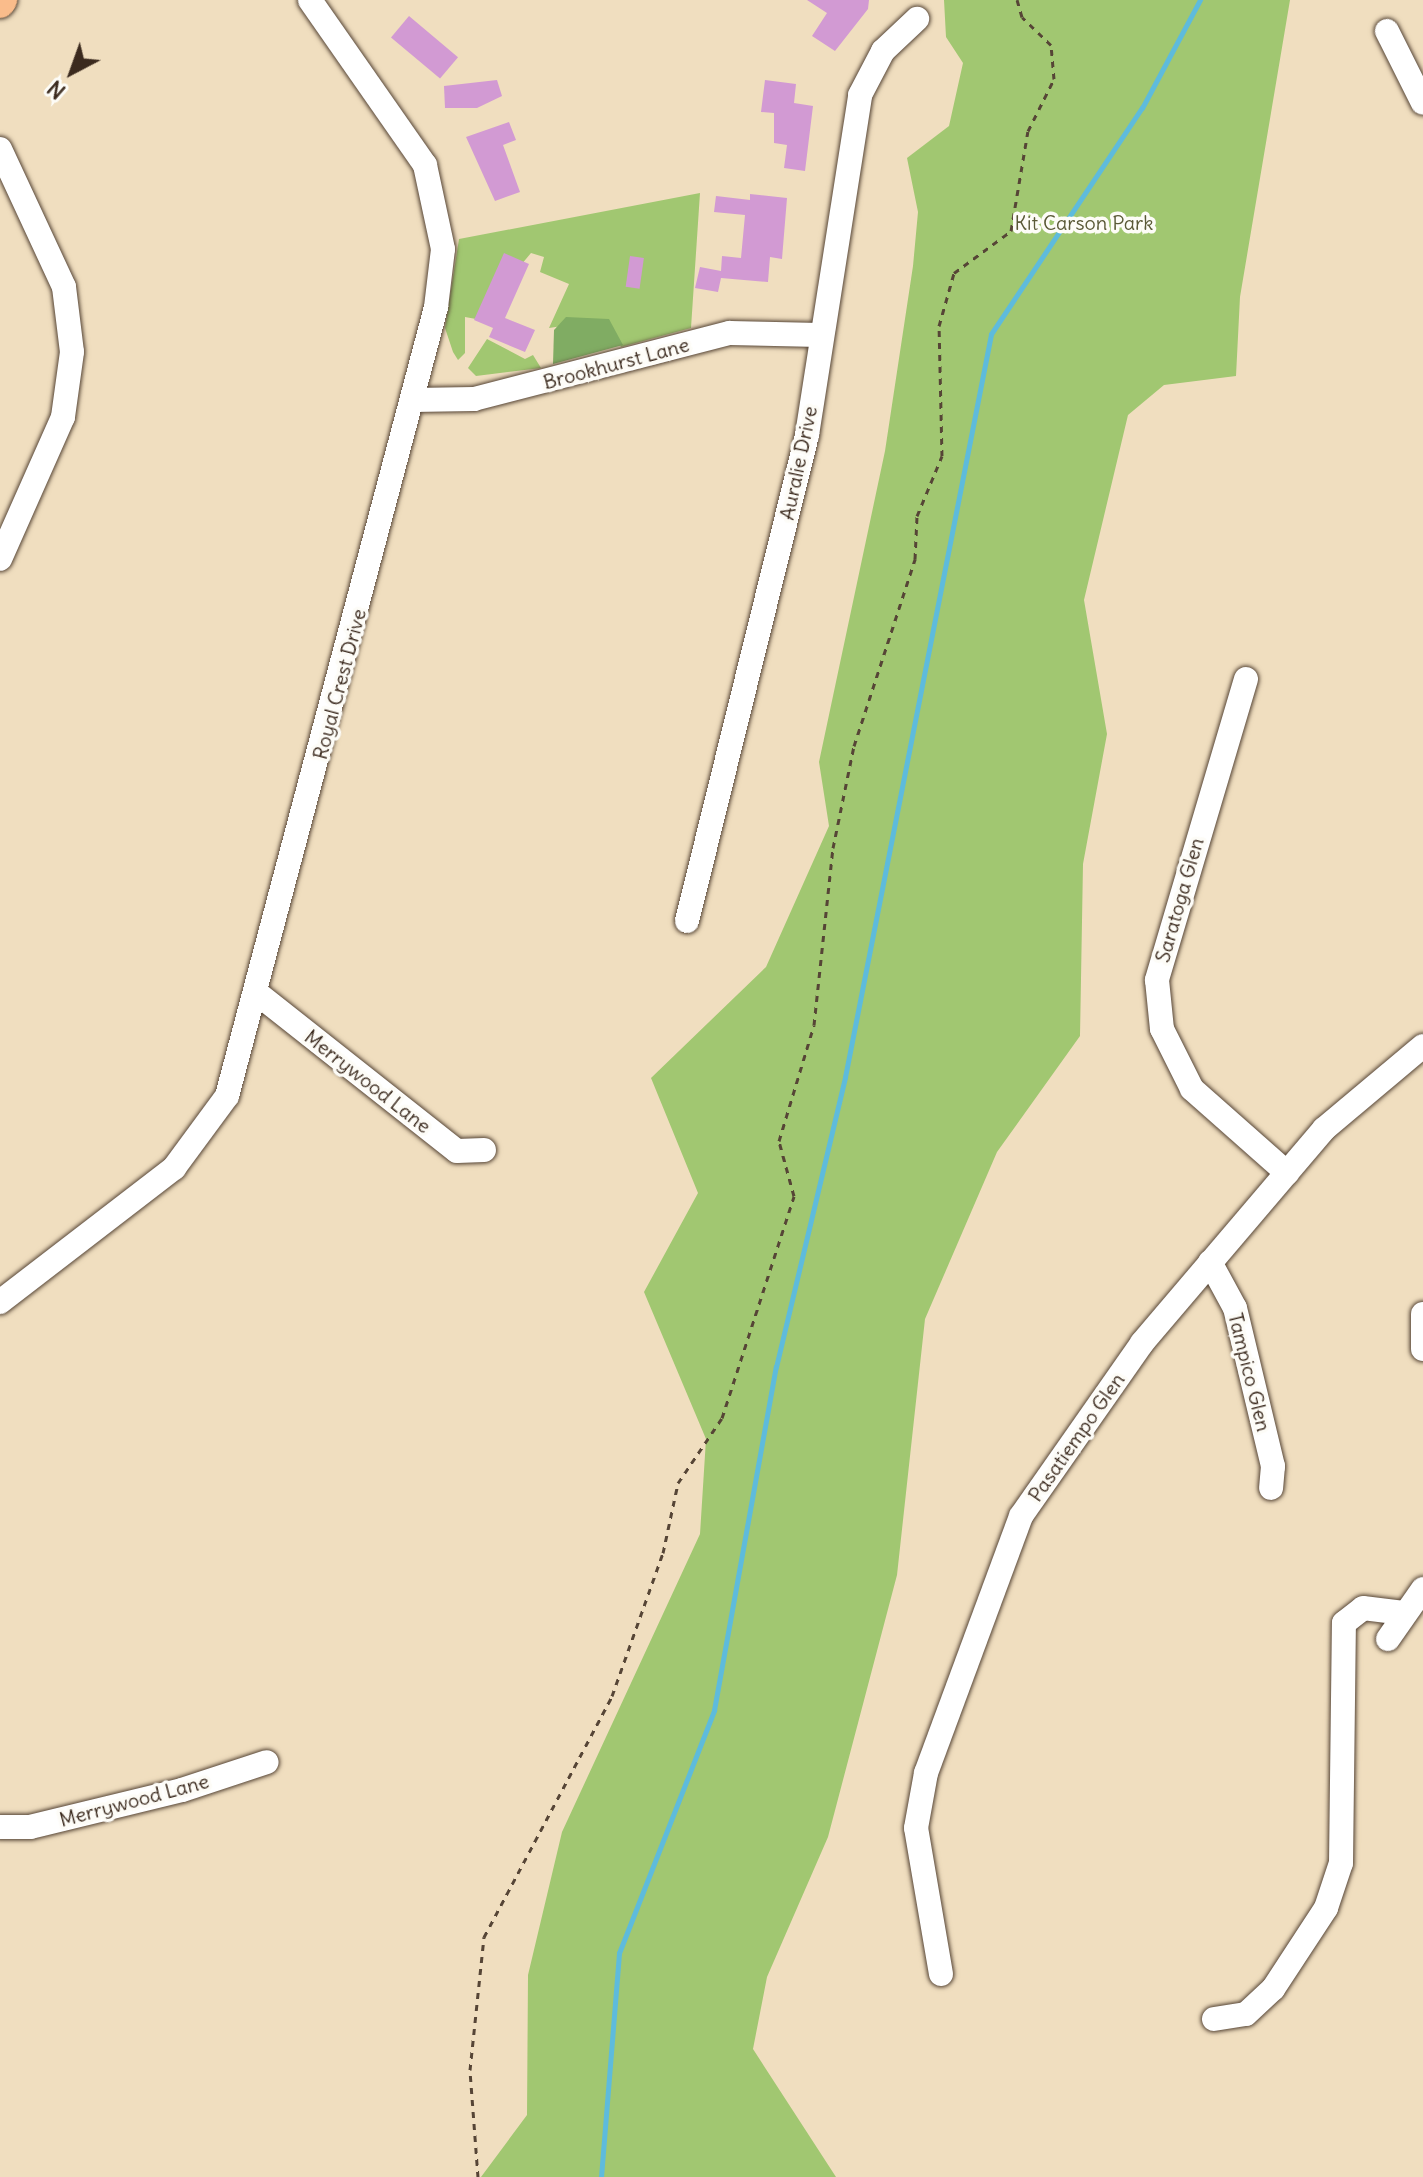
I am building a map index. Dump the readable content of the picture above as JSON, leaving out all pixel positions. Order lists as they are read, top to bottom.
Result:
{
  "streets": {
    "street": [
      "Brookhurst Lane",
      "Auralie Drive",
      "Royal Crest Drive",
      "Saratoga Glen",
      "Merrywood Lane",
      "Tampico Glen",
      "Pasatiempo Glen"
    ]
  },
  "crossings": [
    ["Brookhurst Lane", "Auralie Drive"],
    ["Brookhurst Lane", "Royal Crest Drive"],
    ["Royal Crest Drive", "Merrywood Lane"],
    ["Saratoga Glen", "Pasatiempo Glen"],
    ["Tampico Glen", "Pasatiempo Glen"]
  ],
  "parks": ["Kit Carson Park"],
  "north": "bottom left"
}
